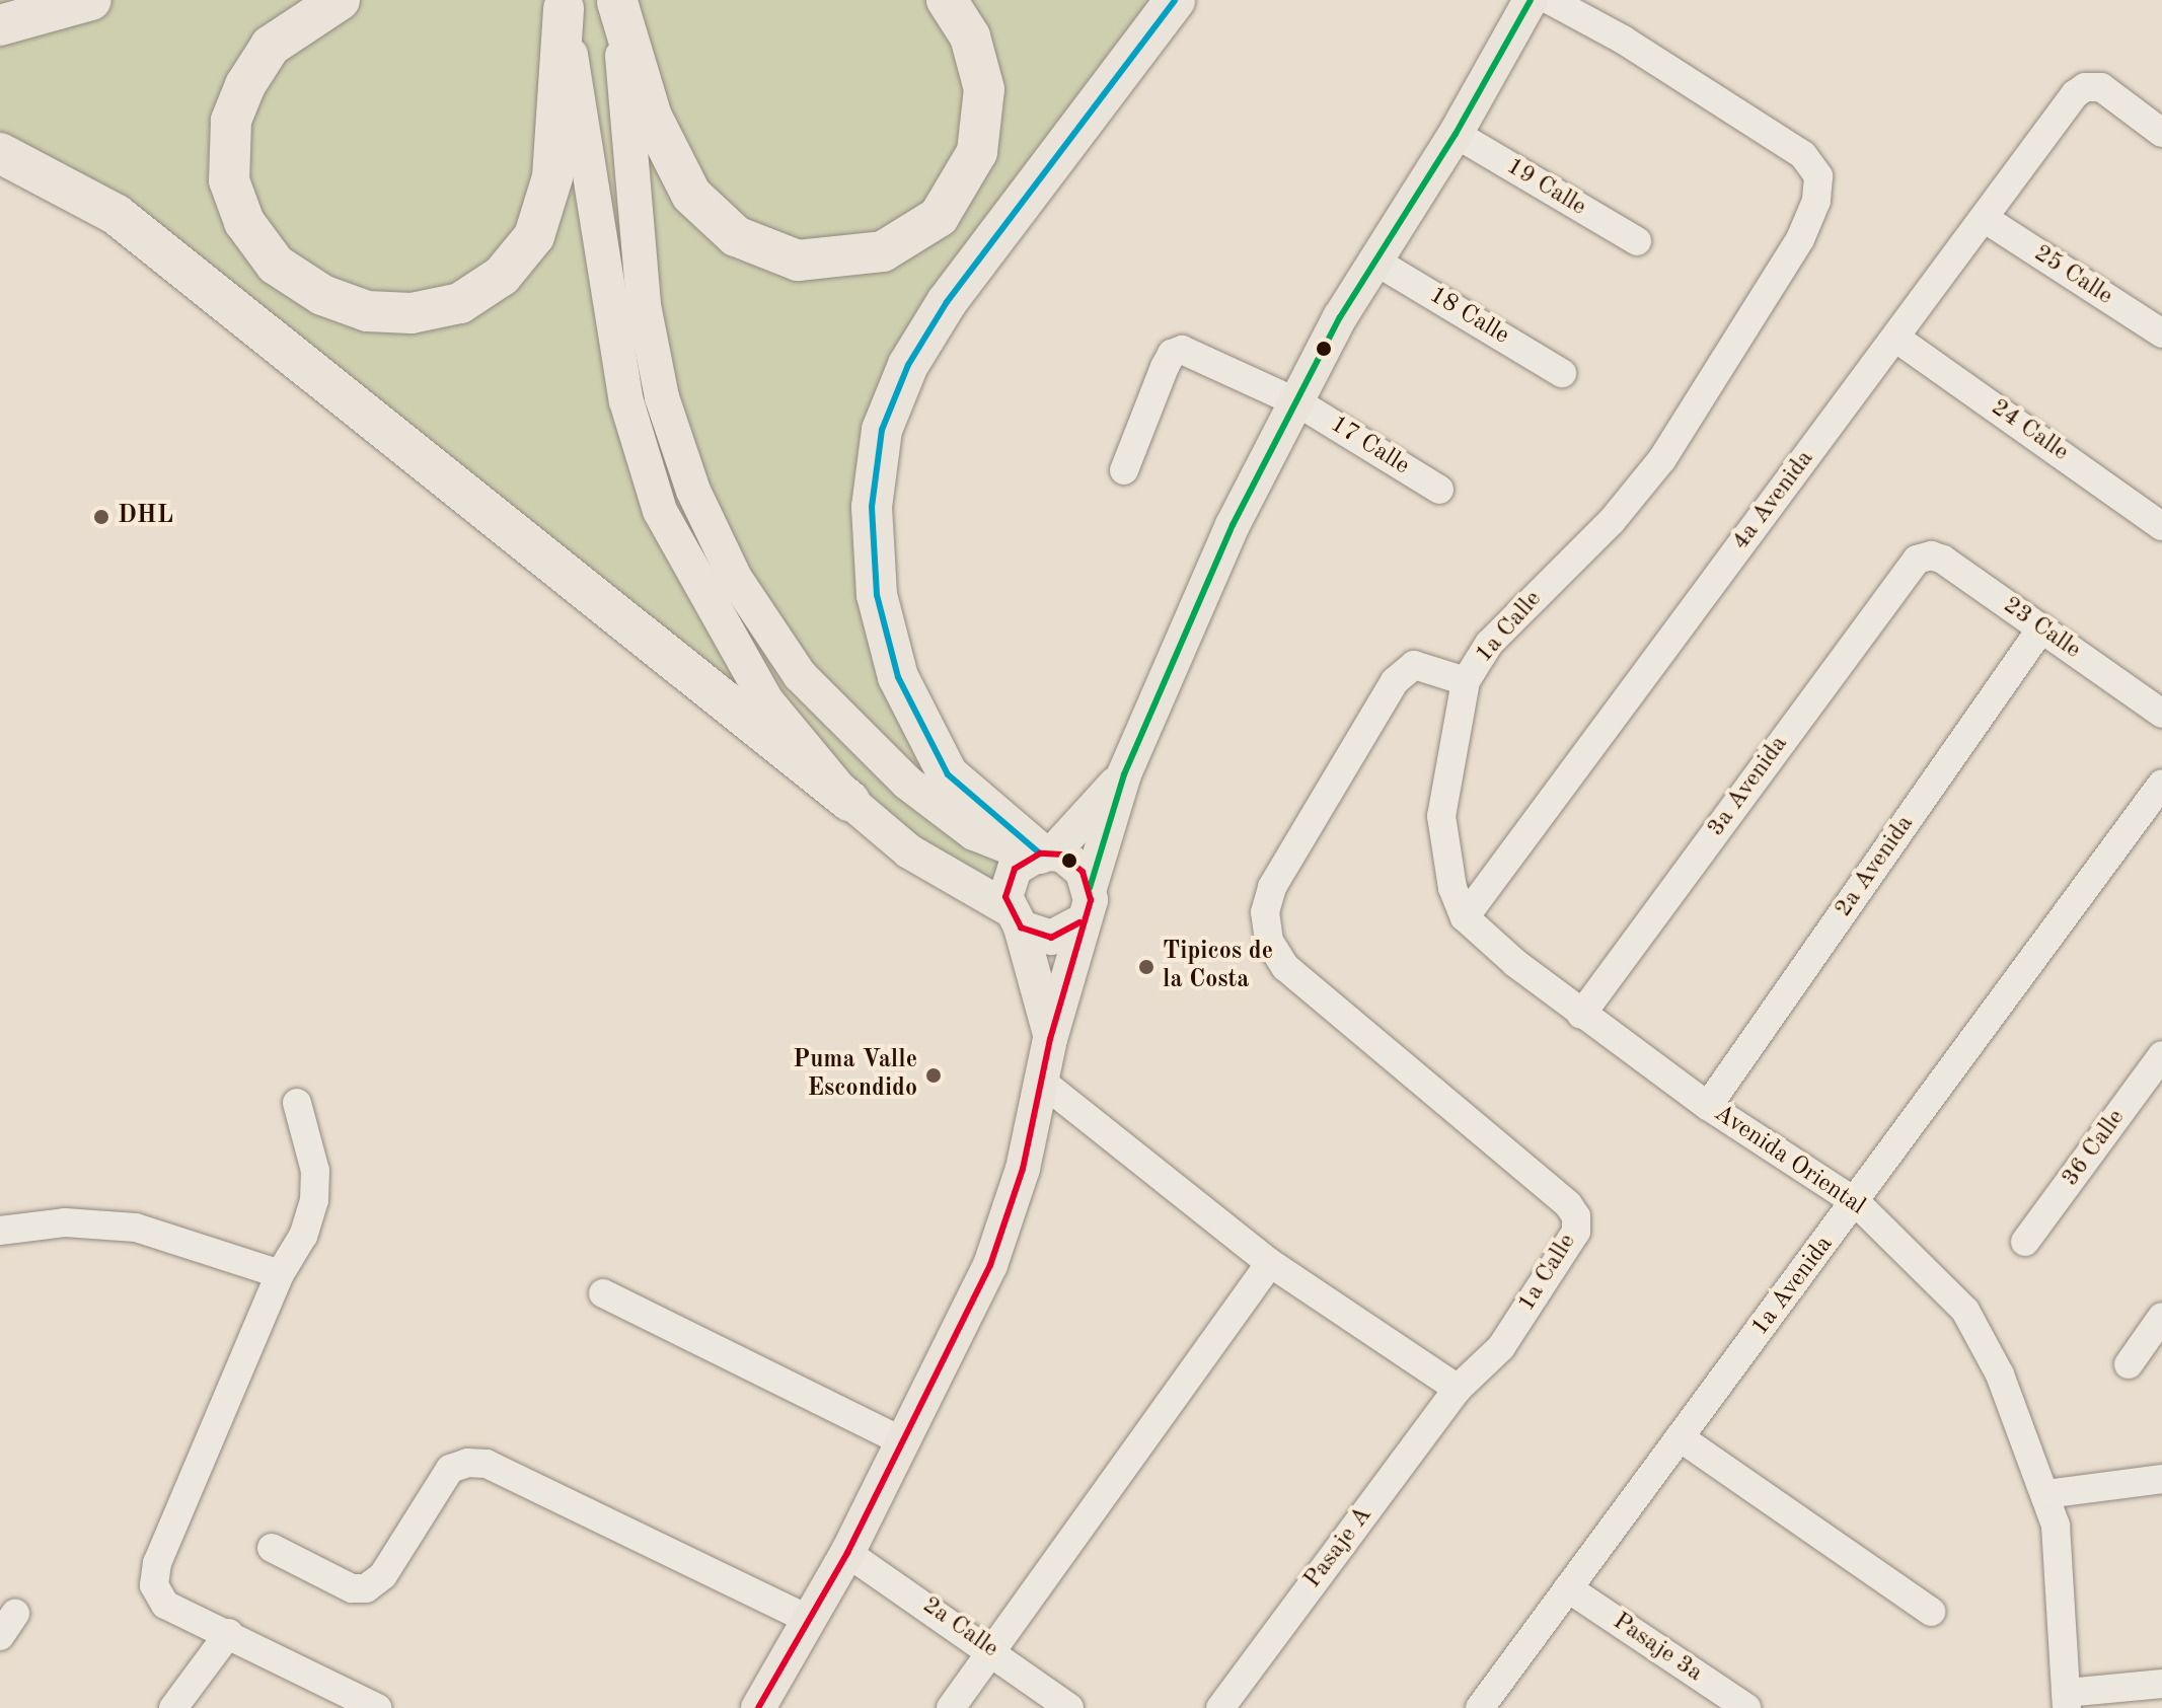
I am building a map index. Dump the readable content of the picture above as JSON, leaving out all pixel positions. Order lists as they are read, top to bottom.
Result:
{
  "streets": {
    "street": [
      "19 Calle",
      "25 Calle",
      "18 Calle",
      "24 Calle",
      "17 Calle",
      "4a Avenida",
      "1a Calle",
      "23 Calle",
      "3a Avenida",
      "2a Avenida",
      "36 Calle",
      "Avenida Oriental",
      "1a Avenida",
      "Pasaje A",
      "2a Calle",
      "Pasaje 3a"
    ]
  },
  "crossings": [
    ["25 Calle", "4a Avenida"],
    ["24 Calle", "4a Avenida"],
    ["4a Avenida", "Avenida Oriental"],
    ["1a Calle", "Pasaje A"],
    ["23 Calle", "3a Avenida"],
    ["23 Calle", "2a Avenida"],
    ["3a Avenida", "Avenida Oriental"],
    ["2a Avenida", "Avenida Oriental"],
    ["Avenida Oriental", "1a Avenida"],
    ["1a Avenida", "Pasaje 3a"]
  ],
  "places": ["DHL", "Tipicos de la Costa", "Puma Valle Escondido"]
}
